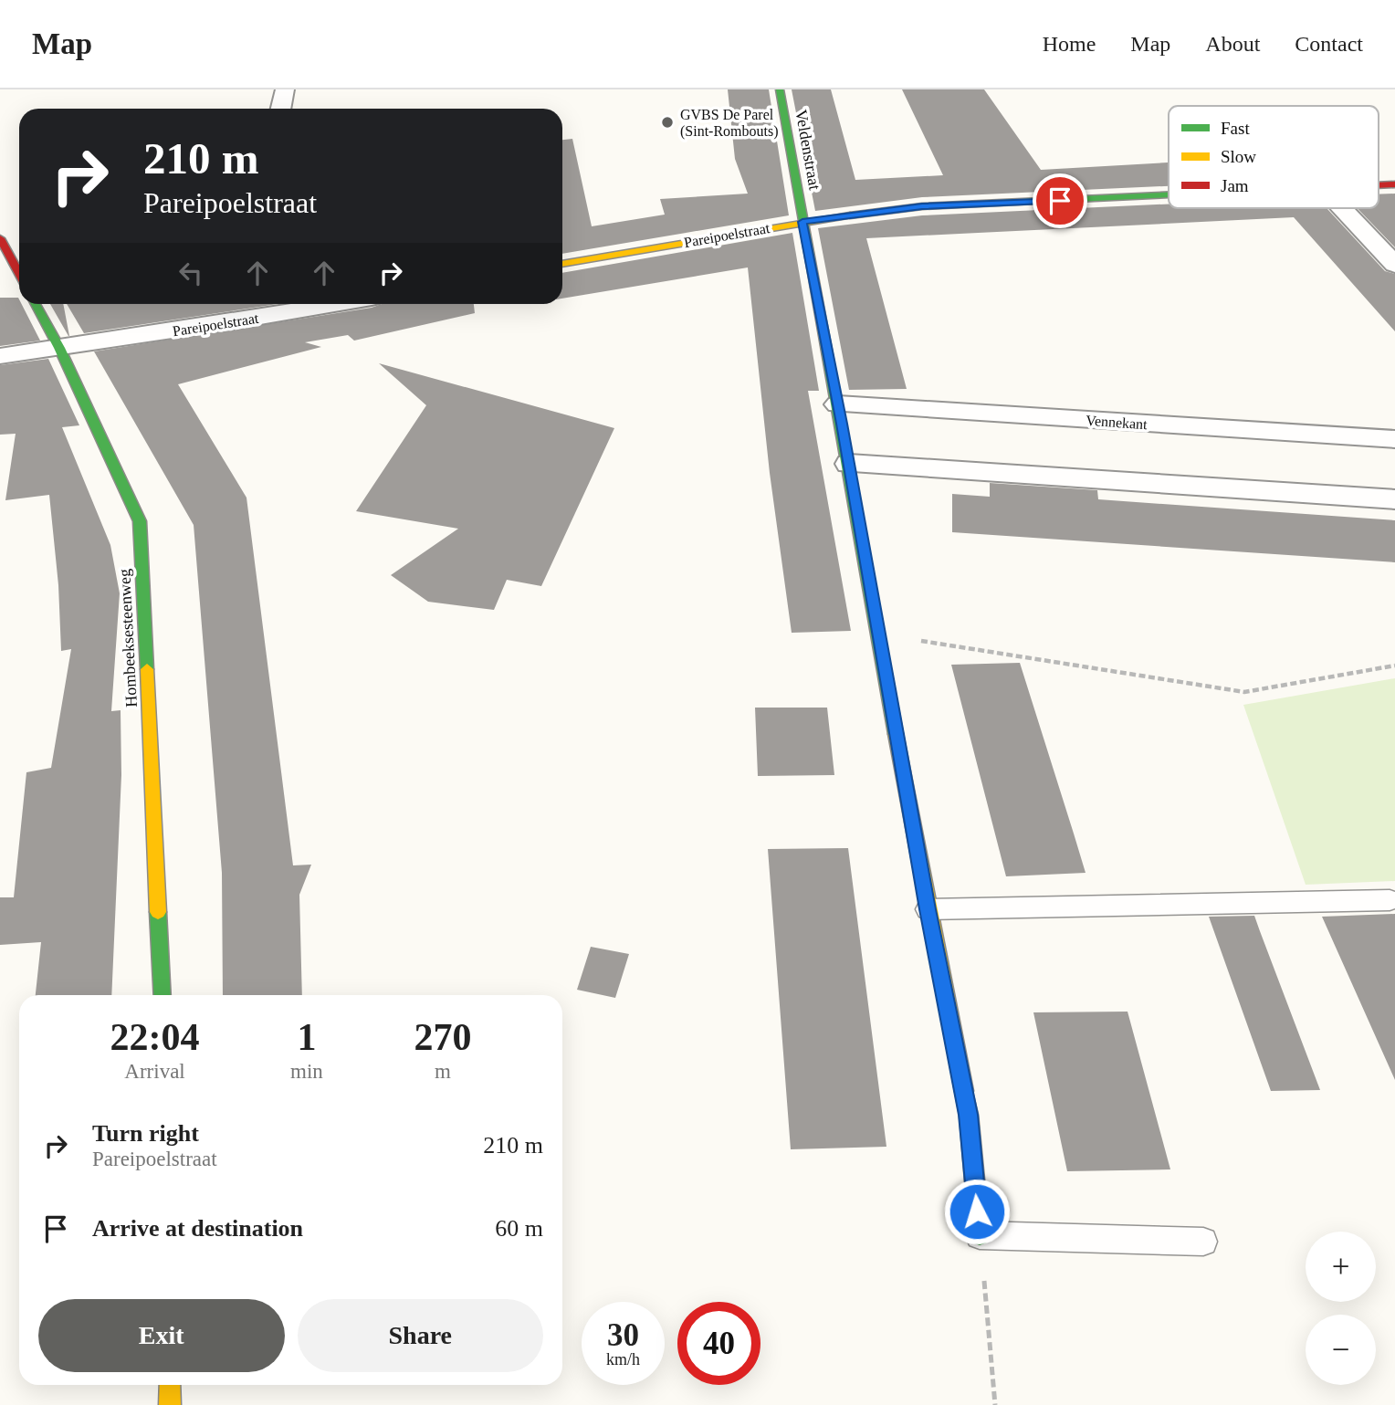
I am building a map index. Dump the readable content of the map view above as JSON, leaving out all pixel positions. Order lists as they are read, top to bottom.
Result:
{
  "streets": {
    "street": [
      "Veldenstraat",
      "Pareipoelstraat",
      "Vennekant",
      "Hombeeksesteenweg"
    ]
  },
  "crossings": [
    ["Veldenstraat", "Pareipoelstraat"],
    ["Veldenstraat", "Vennekant"],
    ["Pareipoelstraat", "Hombeeksesteenweg"]
  ],
  "places": ["GVBS De Parel (Sint-Rombouts)"],
  "legend": ["Fast", "Slow", "Jam"],
  "page": {
    "header": "Map",
    "nav": [
      "Home",
      "Map",
      "About",
      "Contact"
    ],
    "turn": ["210 m", "Pareipoelstraat"],
    "eta": [
      "22:04",
      "Arrival",
      "1",
      "min",
      "270",
      "m"
    ],
    "list": [
      {
        "name": "Turn right",
        "note": "Pareipoelstraat",
        "value": "210 m"
      },
      {
        "name": "Arrive at destination",
        "value": "60 m"
      }
    ],
    "map_buttons": ["+", "−"],
    "buttons": ["Exit", "Share"],
    "speed": "30 km/h",
    "limit": "40"
  }
}
